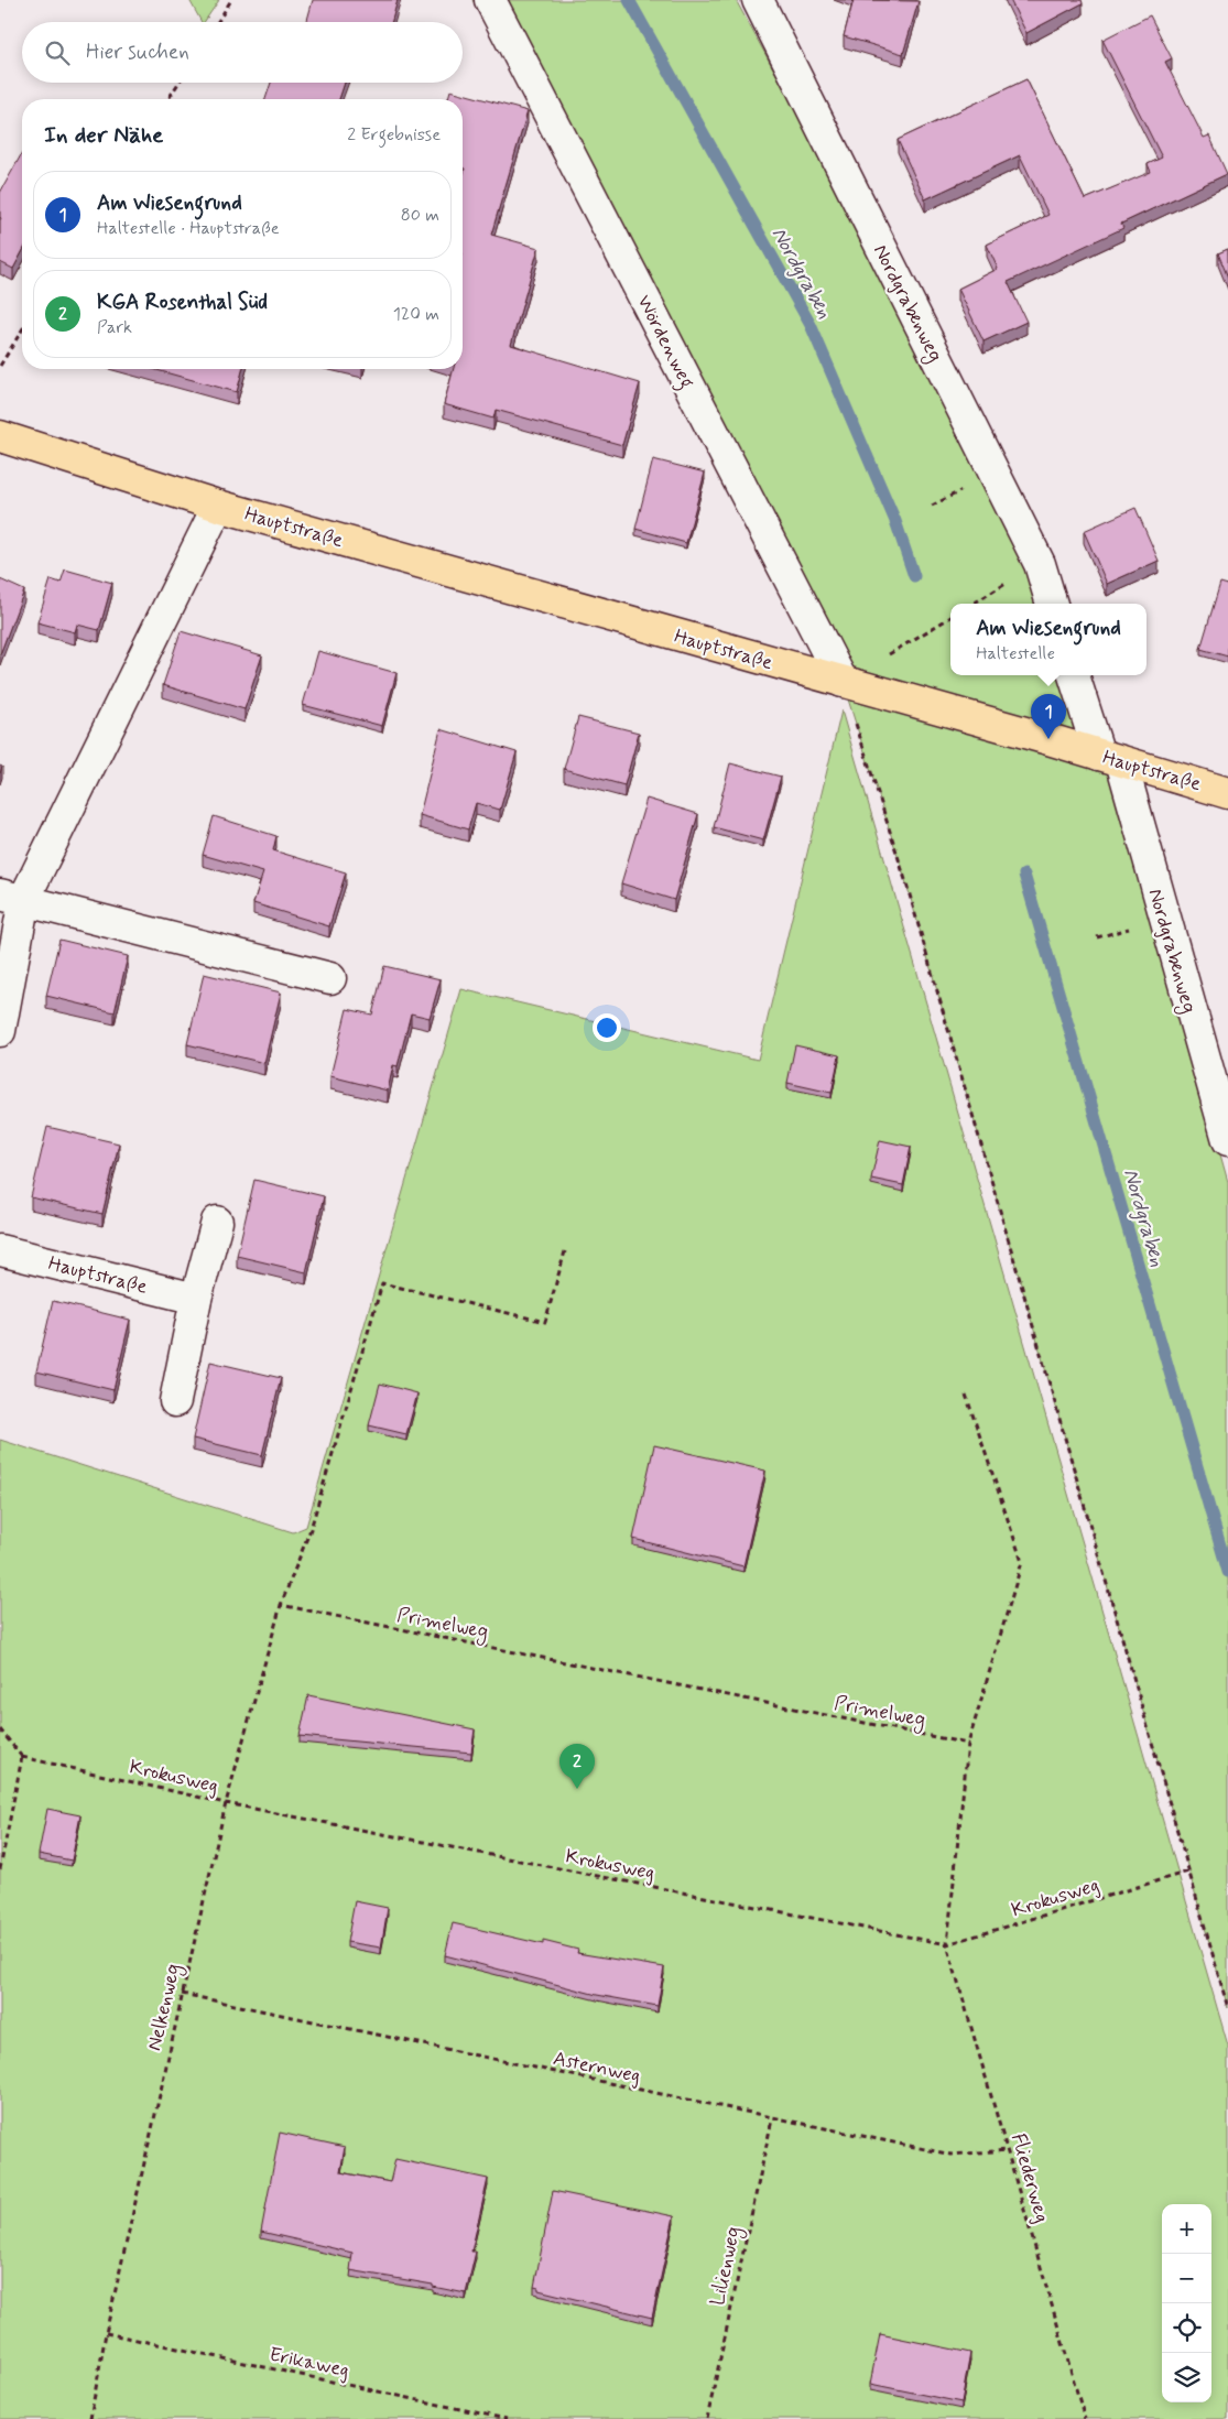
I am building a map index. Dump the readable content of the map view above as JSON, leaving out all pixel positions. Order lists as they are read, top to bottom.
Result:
{
  "streets": {
    "main road": ["Hauptstraße"],
    "street": ["Nordgrabenweg", "Wördenweg"],
    "path": [
      "Primelweg",
      "Krokusweg",
      "Nelkenweg",
      "Asternweg",
      "Fliederweg",
      "Lilienweg",
      "Erikaweg"
    ]
  },
  "crossings": [
    ["Nordgrabenweg", "Hauptstraße"],
    ["Wördenweg", "Hauptstraße"],
    ["Primelweg", "Nelkenweg"],
    ["Krokusweg", "Nelkenweg"],
    ["Krokusweg", "Fliederweg"],
    ["Nelkenweg", "Asternweg"],
    ["Nelkenweg", "Erikaweg"],
    ["Asternweg", "Fliederweg"],
    ["Asternweg", "Lilienweg"]
  ],
  "water": ["Nordgraben"],
  "page": {
    "search": "Hier suchen",
    "heading": ["In der Nähe", "2 Ergebnisse"],
    "list": [
      {
        "mark": "1",
        "name": "Am Wiesengrund",
        "note": "Haltestelle · Hauptstraße",
        "value": "80 m"
      },
      {
        "mark": "2",
        "name": "KGA Rosenthal Süd",
        "note": "Park",
        "value": "120 m"
      }
    ],
    "popup": ["Am Wiesengrund", "Haltestelle"],
    "pins": ["1", "2"],
    "map_buttons": ["+", "−"]
  }
}
